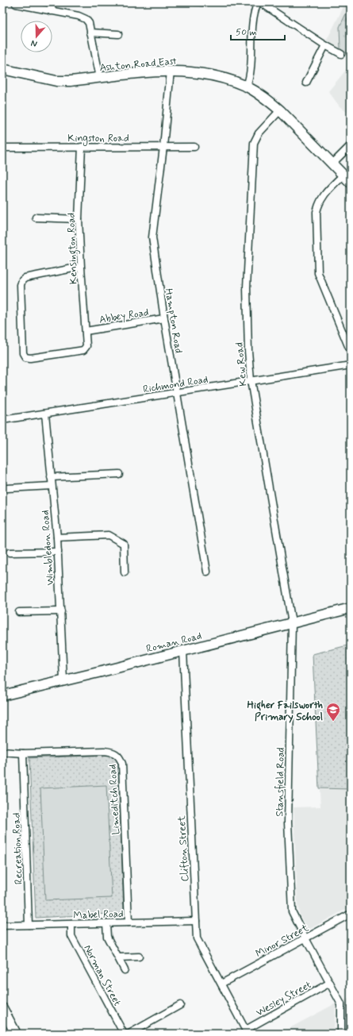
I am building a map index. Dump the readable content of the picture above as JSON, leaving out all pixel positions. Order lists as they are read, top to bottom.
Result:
{
  "streets": {
    "street": [
      "Ashton Road East",
      "Kingston Road",
      "Kensington Road",
      "Abbey Road",
      "Hampton Road",
      "Kew Road",
      "Richmond Road",
      "Wimbledon Road",
      "Roman Road",
      "Stansfield Road",
      "Limeditch Road",
      "Recreation Road",
      "Clifton Street",
      "Mabel Road",
      "Minor Street",
      "Norman Street",
      "Wesley Street"
    ]
  },
  "crossings": [
    ["Ashton Road East", "Hampton Road"],
    ["Ashton Road East", "Kew Road"],
    ["Kingston Road", "Kensington Road"],
    ["Kingston Road", "Hampton Road"],
    ["Kensington Road", "Abbey Road"],
    ["Abbey Road", "Hampton Road"],
    ["Hampton Road", "Richmond Road"],
    ["Kew Road", "Richmond Road"],
    ["Kew Road", "Roman Road"],
    ["Kew Road", "Stansfield Road"],
    ["Richmond Road", "Wimbledon Road"],
    ["Wimbledon Road", "Roman Road"],
    ["Roman Road", "Stansfield Road"],
    ["Roman Road", "Clifton Street"],
    ["Stansfield Road", "Minor Street"],
    ["Stansfield Road", "Wesley Street"],
    ["Limeditch Road", "Recreation Road"],
    ["Limeditch Road", "Mabel Road"],
    ["Recreation Road", "Mabel Road"],
    ["Clifton Street", "Mabel Road"],
    ["Clifton Street", "Minor Street"],
    ["Clifton Street", "Wesley Street"],
    ["Mabel Road", "Norman Street"]
  ],
  "places": {
    "school or university": ["Higher Failsworth Primary School"]
  },
  "scale_bar": "50 m",
  "north": "bottom"
}
